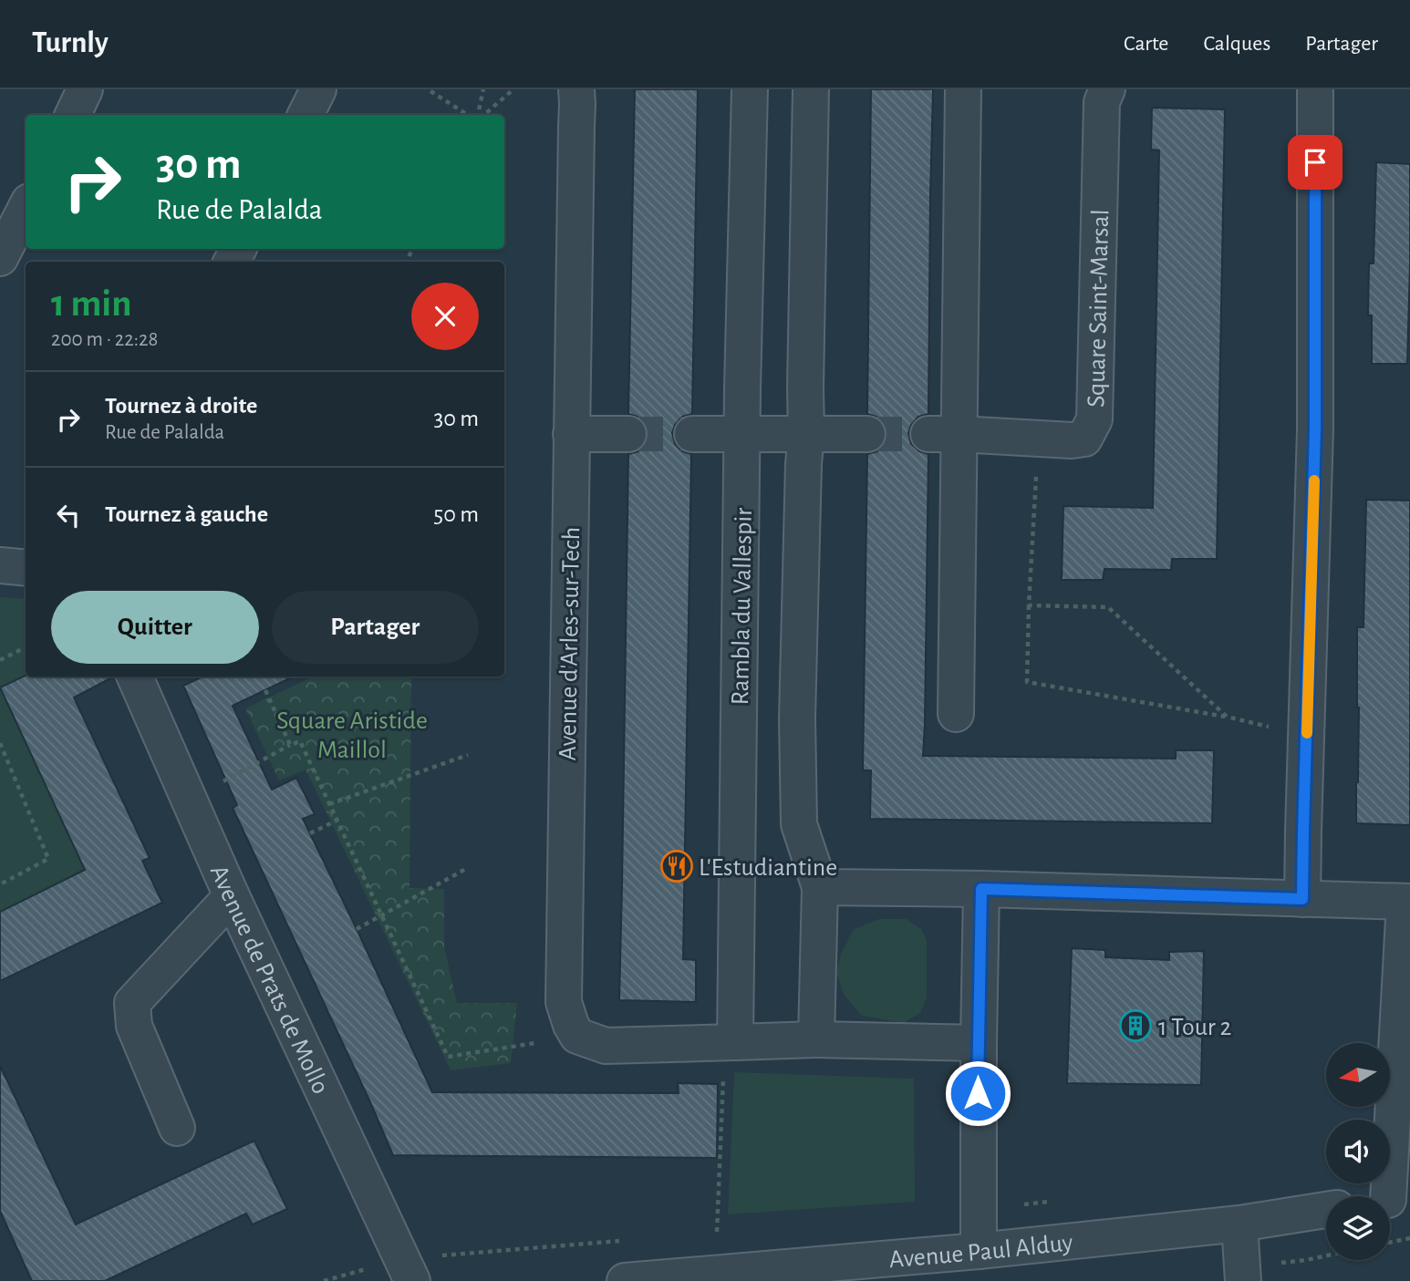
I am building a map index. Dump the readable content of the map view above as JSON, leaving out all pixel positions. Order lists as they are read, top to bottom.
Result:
{
  "streets": {
    "street": [
      "Square Saint-Marsal",
      "Rambla du Vallespir",
      "Avenue d'Arles-sur-Tech",
      "Avenue de Prats de Mollo",
      "Avenue Paul Alduy"
    ]
  },
  "parks": ["Square Aristide Maillol"],
  "places": {
    "restaurant": ["L'Estudiantine"],
    "building": ["1 Tour 2"]
  },
  "north": "left",
  "page": {
    "header": "Turnly",
    "nav": ["Carte", "Calques", "Partager"],
    "turn": ["30 m", "Rue de Palalda"],
    "heading": ["1 min", "200 m · 22:28"],
    "list": [
      {
        "name": "Tournez à droite",
        "note": "Rue de Palalda",
        "value": "30 m"
      },
      {
        "name": "Tournez à gauche",
        "value": "50 m"
      }
    ],
    "buttons": ["Quitter", "Partager"]
  }
}
